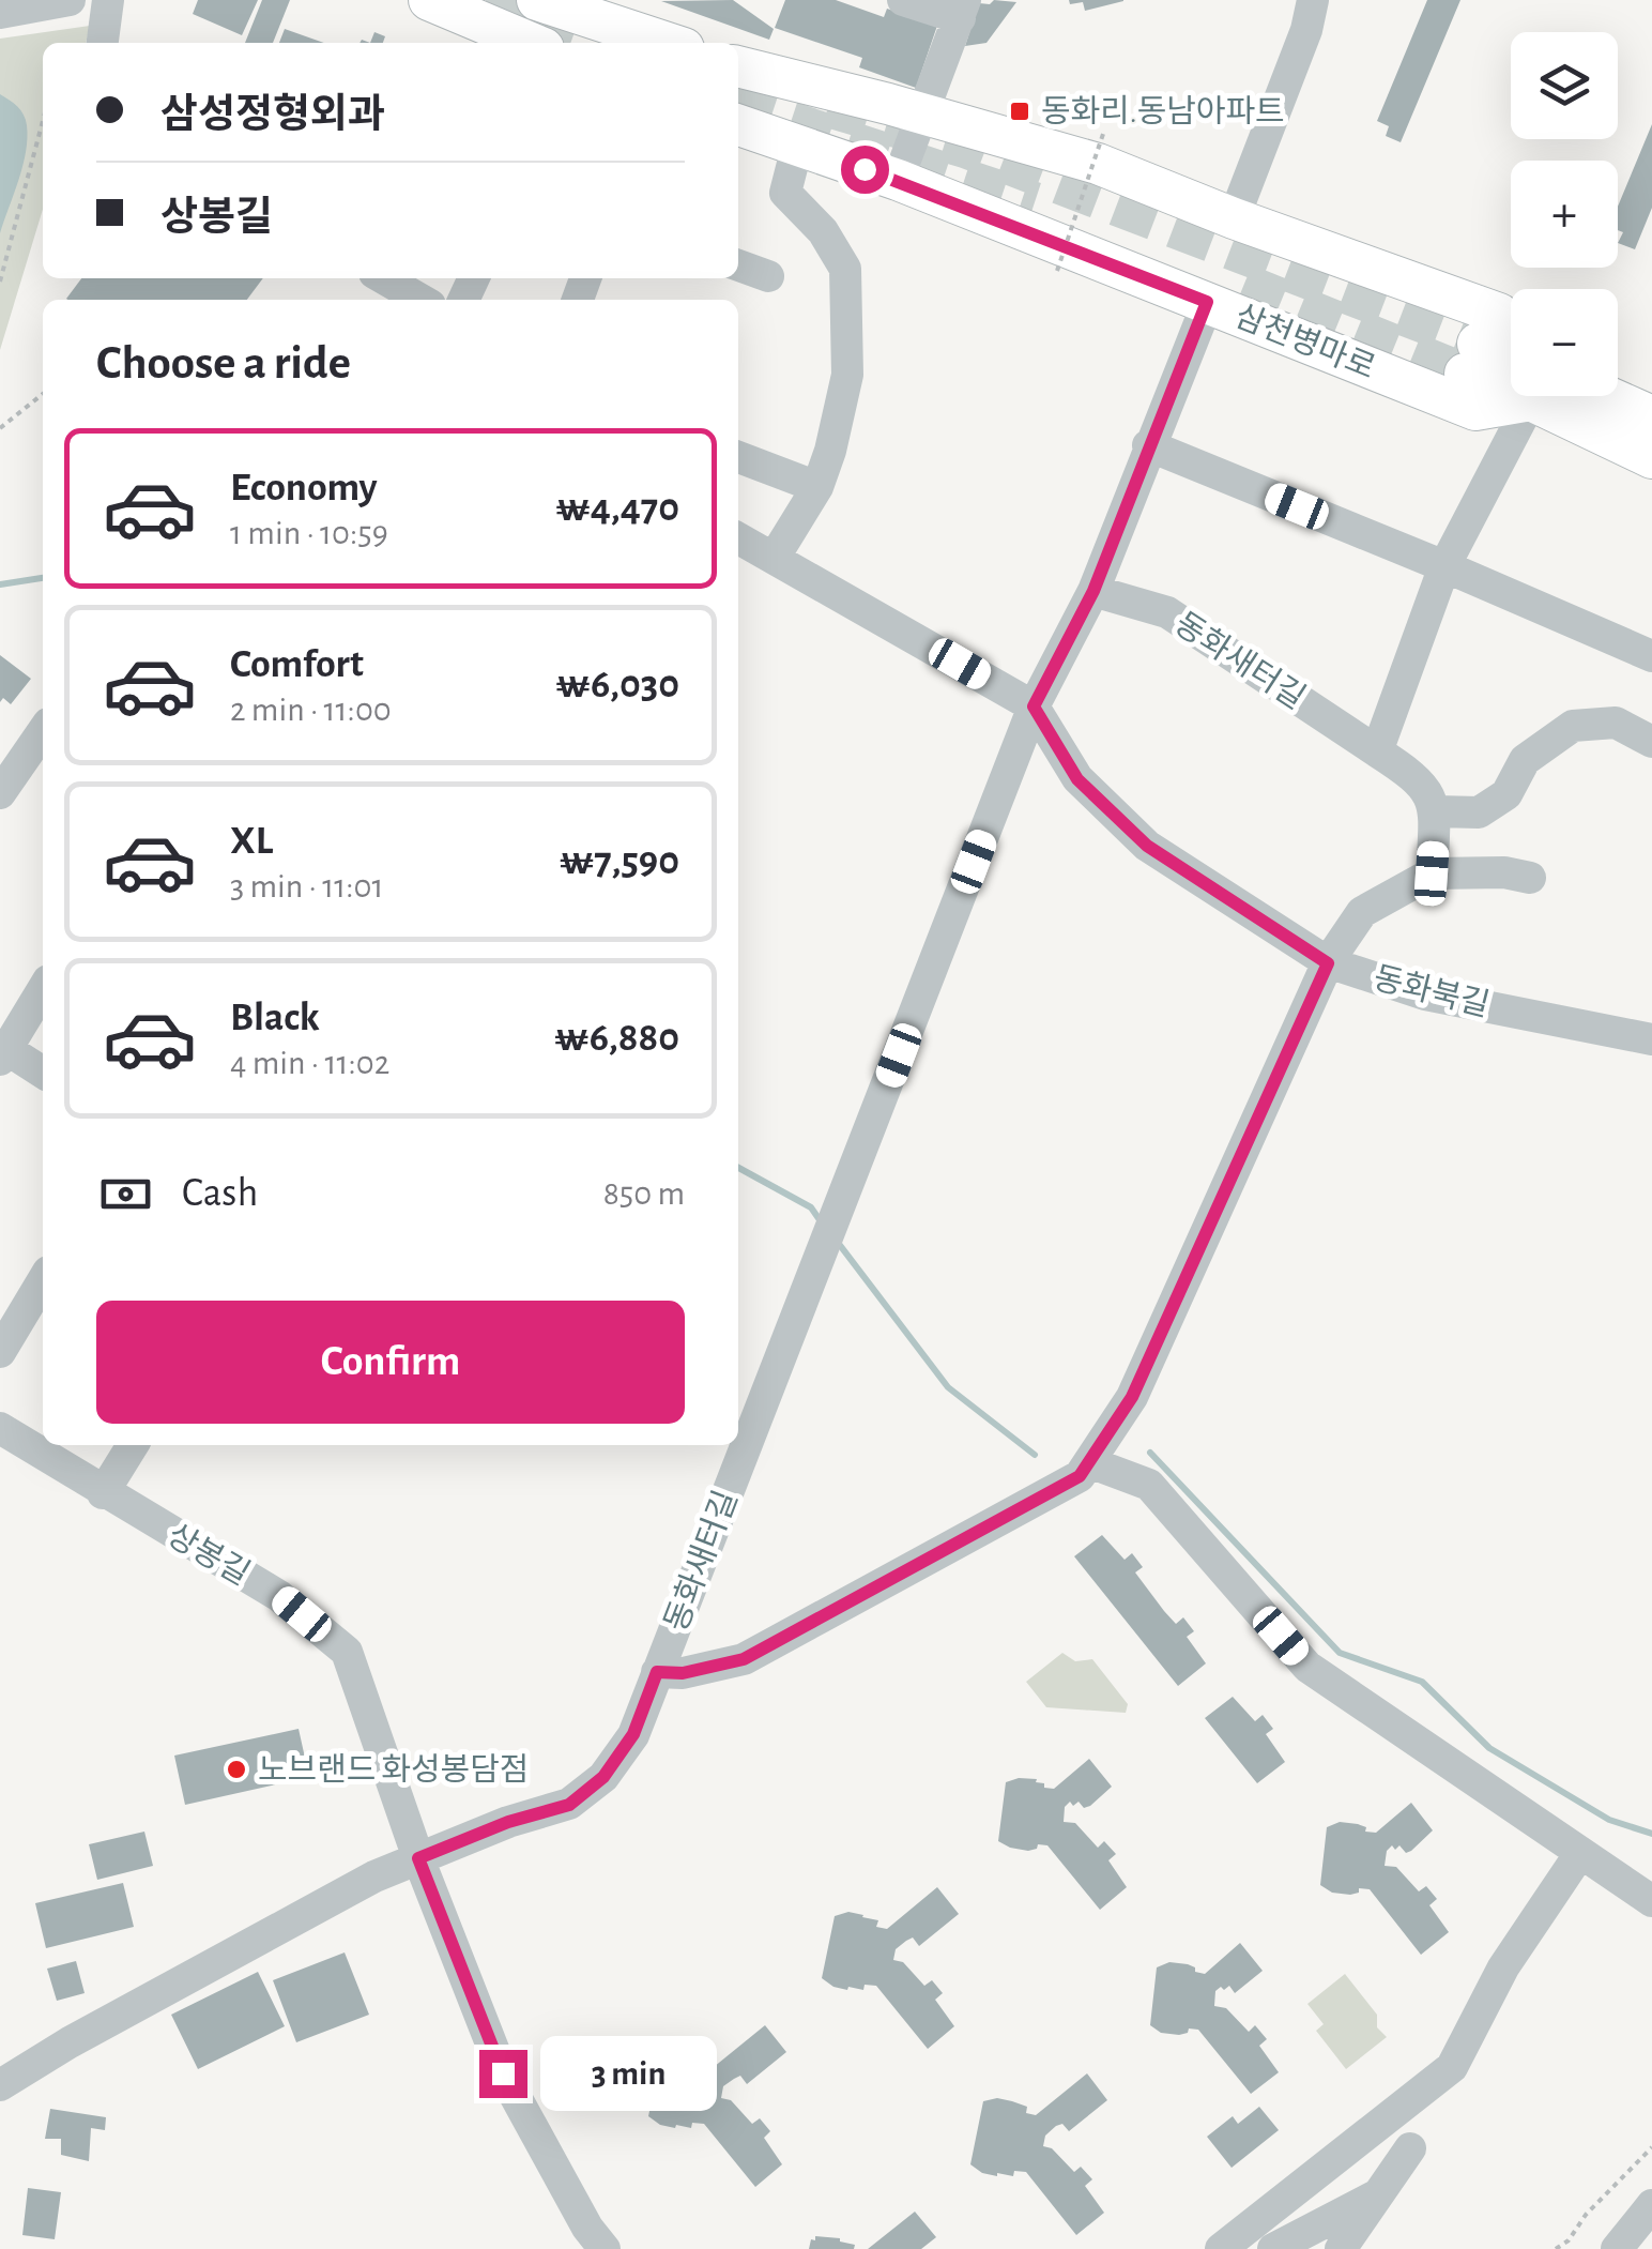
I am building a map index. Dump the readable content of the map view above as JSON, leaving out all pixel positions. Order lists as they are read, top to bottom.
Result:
{
  "streets": {
    "main road": ["삼천병마로"],
    "street": ["동화새터길", "동화북길", "상봉길"]
  },
  "crossings": [
    ["삼천병마로", "동화새터길"],
    ["동화새터길", "동화북길"],
    ["동화새터길", "상봉길"]
  ],
  "places": {
    "transit": ["동화리.동남아파트"],
    "other": ["노브랜드 화성봉담점"]
  },
  "page": {
    "map_buttons": ["+", "−"],
    "banner": ["삼성정형외과", "상봉길"],
    "heading": "Choose a ride",
    "list": [
      {
        "name": "Economy",
        "note": "1 min · 10:59",
        "value": "₩4,470"
      },
      {
        "name": "Comfort",
        "note": "2 min · 11:00",
        "value": "₩6,030"
      },
      {
        "name": "XL",
        "note": "3 min · 11:01",
        "value": "₩7,590"
      },
      {
        "name": "Black",
        "note": "4 min · 11:02",
        "value": "₩6,880"
      }
    ],
    "pay": ["Cash", "850 m"],
    "buttons": "Confirm",
    "bubble": "3 min"
  }
}
